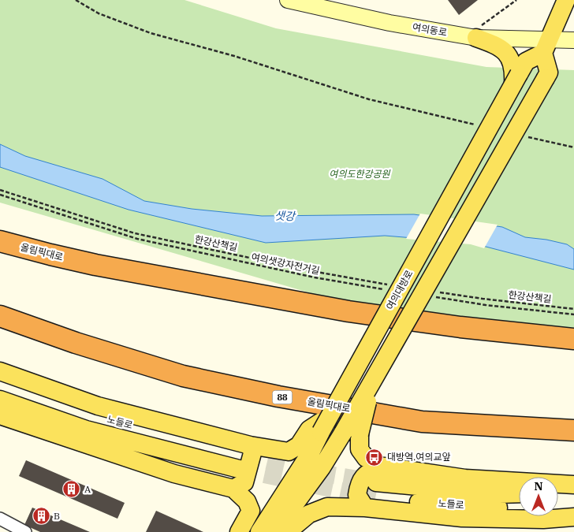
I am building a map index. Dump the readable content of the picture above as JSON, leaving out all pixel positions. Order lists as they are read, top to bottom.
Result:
{
  "streets": {
    "highway": ["올림픽대로", "88"],
    "main road": ["여의동로", "여의대방로", "노들로"],
    "path": ["한강산책길", "여의샛강자전거길"]
  },
  "crossings": [
    ["여의동로", "여의대방로"]
  ],
  "water": ["샛강"],
  "parks": ["여의도한강공원"],
  "places": {
    "bus stop": ["대방역.여의교앞"],
    "building": ["A", "B"]
  },
  "north": "top"
}
